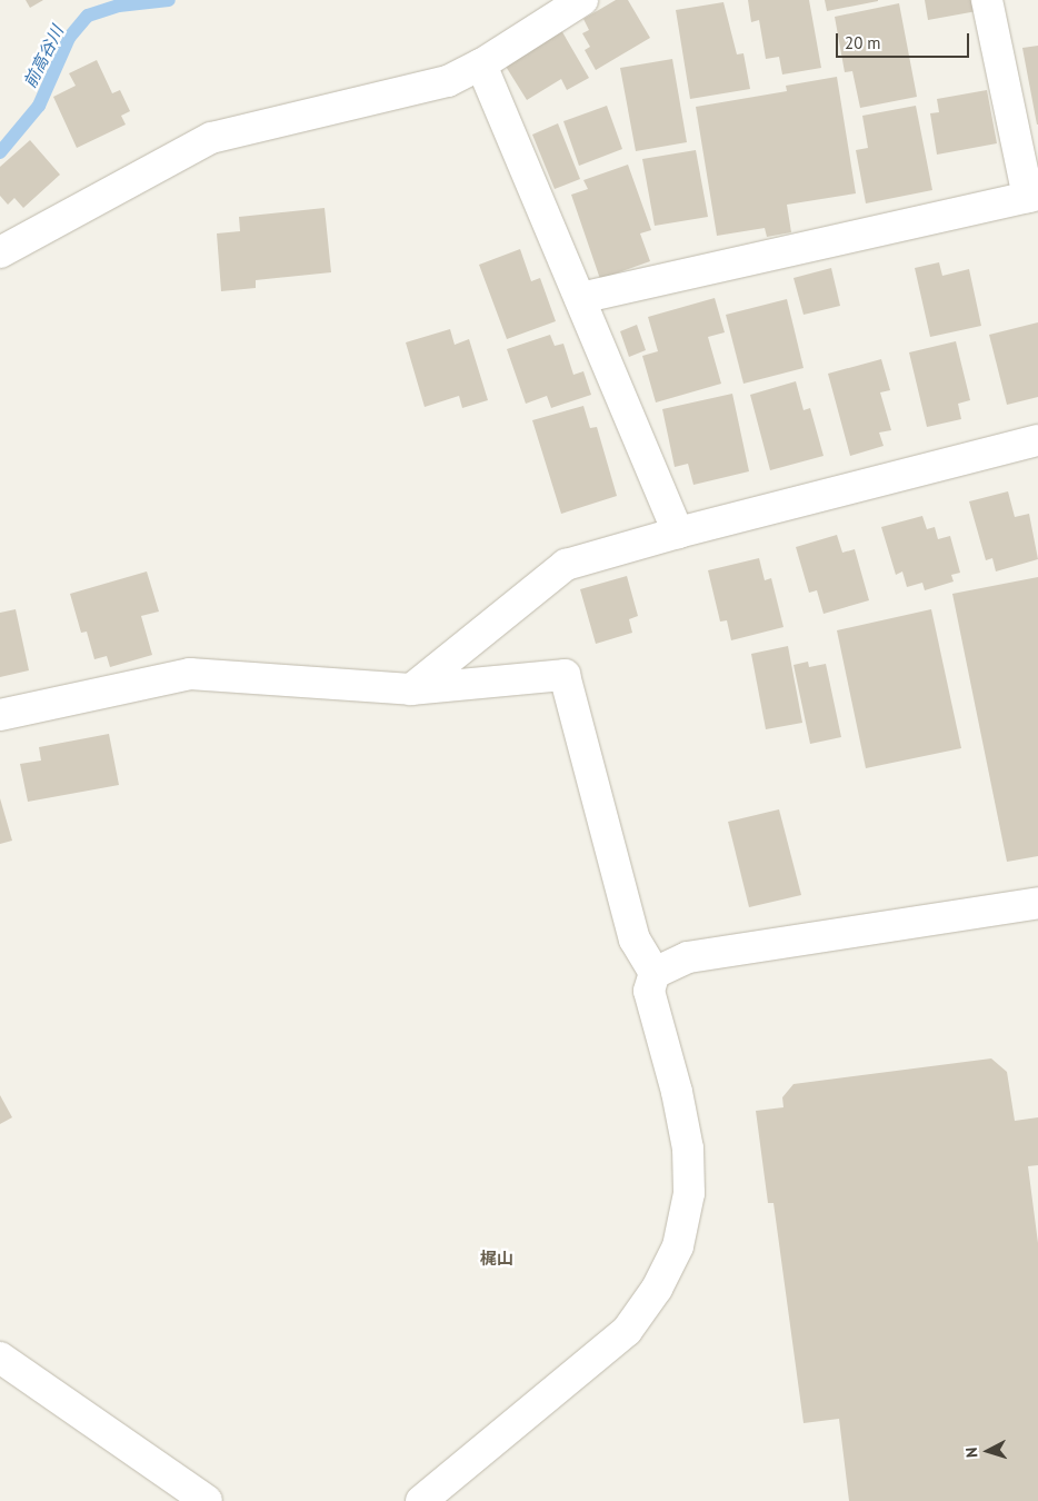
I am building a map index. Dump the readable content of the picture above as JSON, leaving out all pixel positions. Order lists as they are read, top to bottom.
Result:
{
  "districts": ["梶山"],
  "water": ["前高谷川"],
  "scale_bar": "20 m",
  "north": "left"
}
